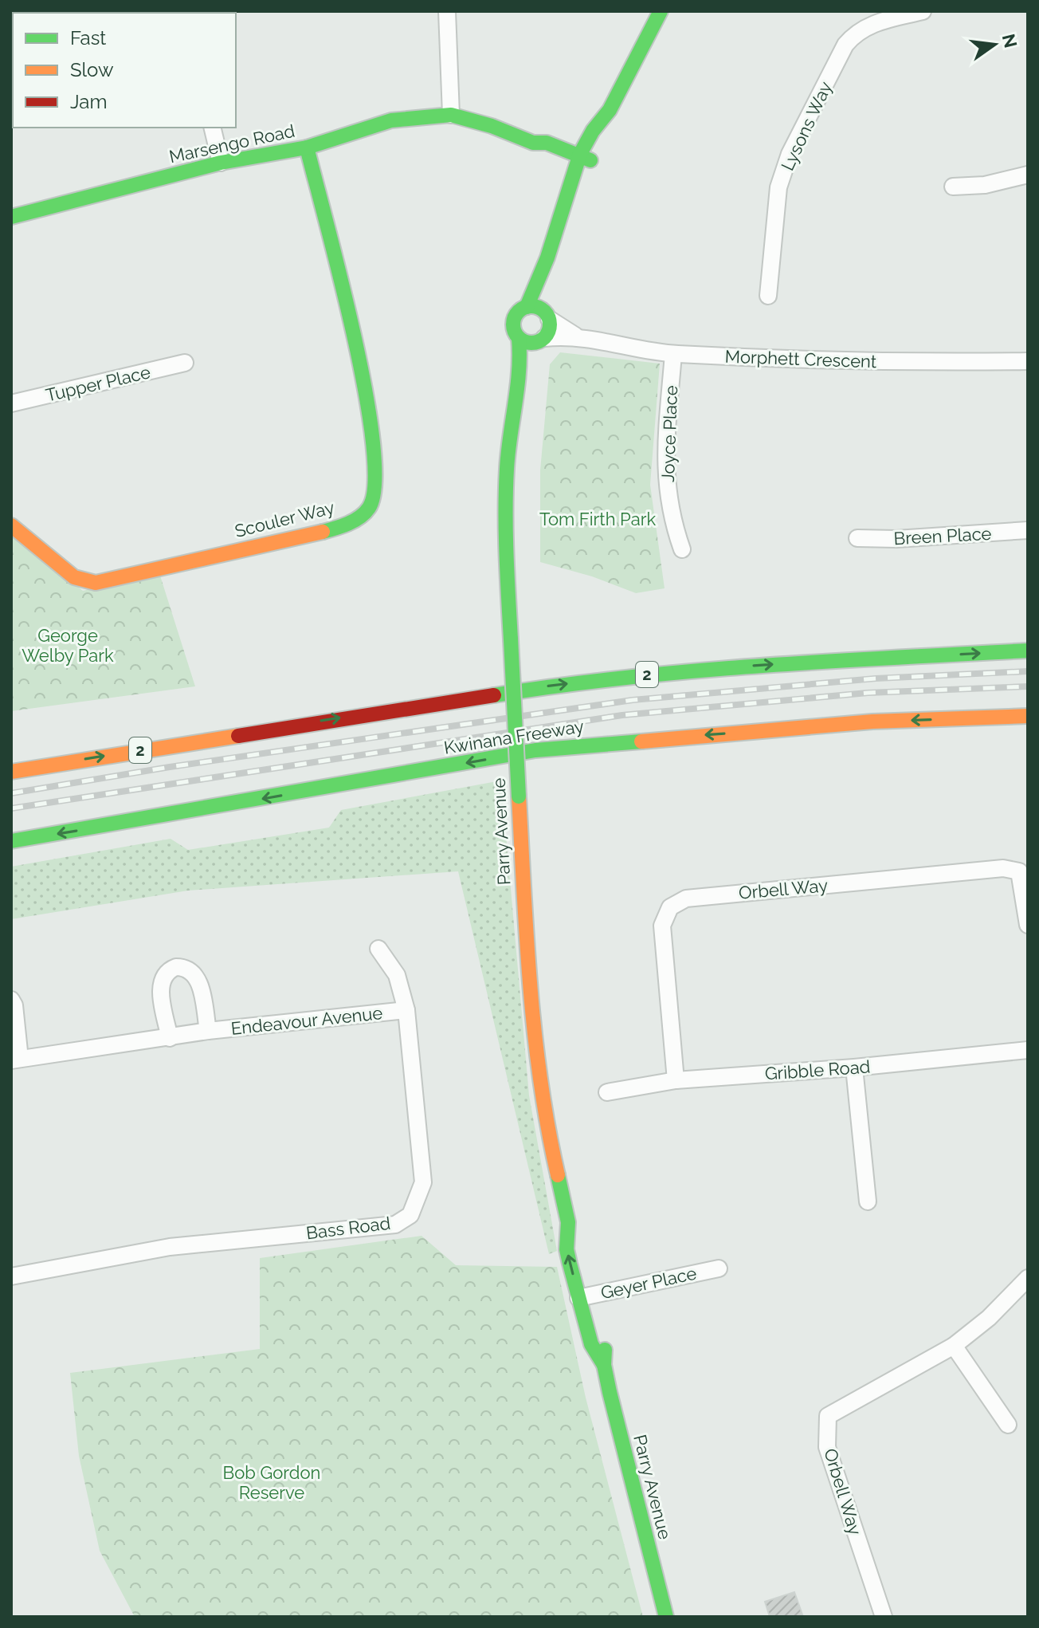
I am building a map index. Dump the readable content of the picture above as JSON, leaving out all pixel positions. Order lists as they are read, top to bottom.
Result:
{
  "streets": {
    "main road": [
      "Marsengo Road",
      "Scouler Way",
      "2",
      "Kwinana Freeway",
      "Parry Avenue"
    ],
    "street": [
      "Lysons Way",
      "Morphett Crescent",
      "Tupper Place",
      "Joyce Place",
      "Breen Place",
      "Orbell Way",
      "Endeavour Avenue",
      "Gribble Road",
      "Bass Road",
      "Geyer Place"
    ]
  },
  "crossings": [
    ["Marsengo Road", "Scouler Way"],
    ["Marsengo Road", "Parry Avenue"],
    ["Morphett Crescent", "Joyce Place"],
    ["Morphett Crescent", "Parry Avenue"],
    ["Parry Avenue", "Geyer Place"],
    ["Orbell Way", "Gribble Road"],
    ["Endeavour Avenue", "Bass Road"]
  ],
  "parks": ["Tom Firth Park", "George Welby Park", "Bob Gordon Reserve"],
  "legend": ["Fast", "Slow", "Jam"],
  "north": "right"
}
